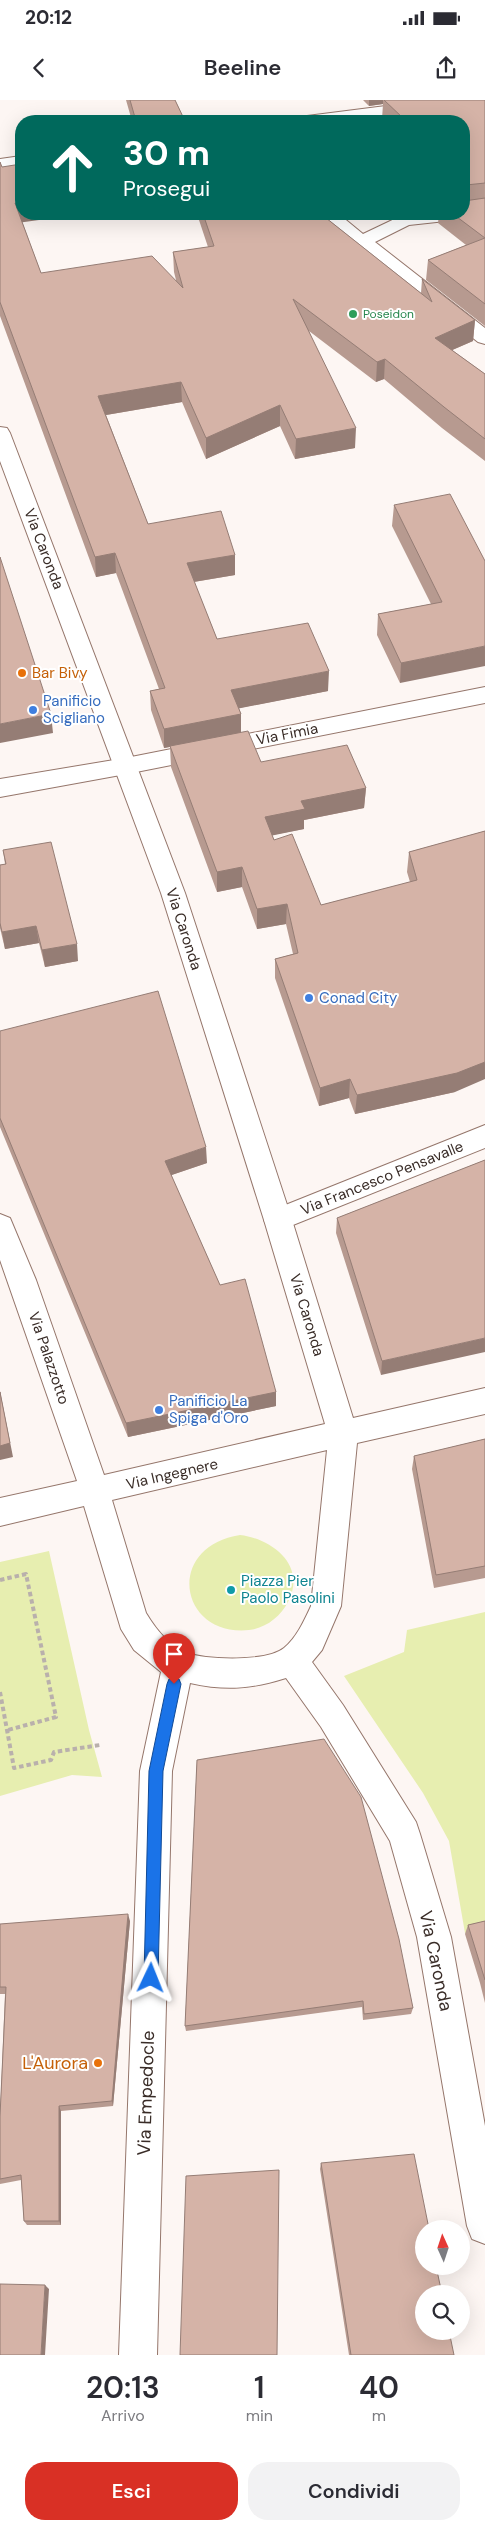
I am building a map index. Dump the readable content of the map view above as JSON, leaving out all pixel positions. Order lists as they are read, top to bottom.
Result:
{
  "streets": {
    "main road": [
      "Via Caronda",
      "Via Fimia",
      "Via Francesco Pensavalle",
      "Via Palazzotto",
      "Via Ingegnere",
      "Via Empedocle"
    ]
  },
  "crossings": [
    ["Via Caronda", "Via Fimia"],
    ["Via Caronda", "Via Francesco Pensavalle"],
    ["Via Caronda", "Via Ingegnere"],
    ["Via Palazzotto", "Via Ingegnere"],
    ["Via Palazzotto", "Via Empedocle"]
  ],
  "places": [
    "Poseidon",
    "Bar Bivy",
    "Panificio Scigliano",
    "Conad City",
    "Panificio La Spiga d'Oro",
    "Piazza Pier Paolo Pasolini",
    "L'Aurora"
  ],
  "north": "top",
  "page": {
    "status": "20:12",
    "header": "Beeline",
    "turn": ["30 m", "Prosegui"],
    "eta": [
      "20:13",
      "Arrivo",
      "1",
      "min",
      "40",
      "m"
    ],
    "buttons": ["Esci", "Condividi"]
  }
}
